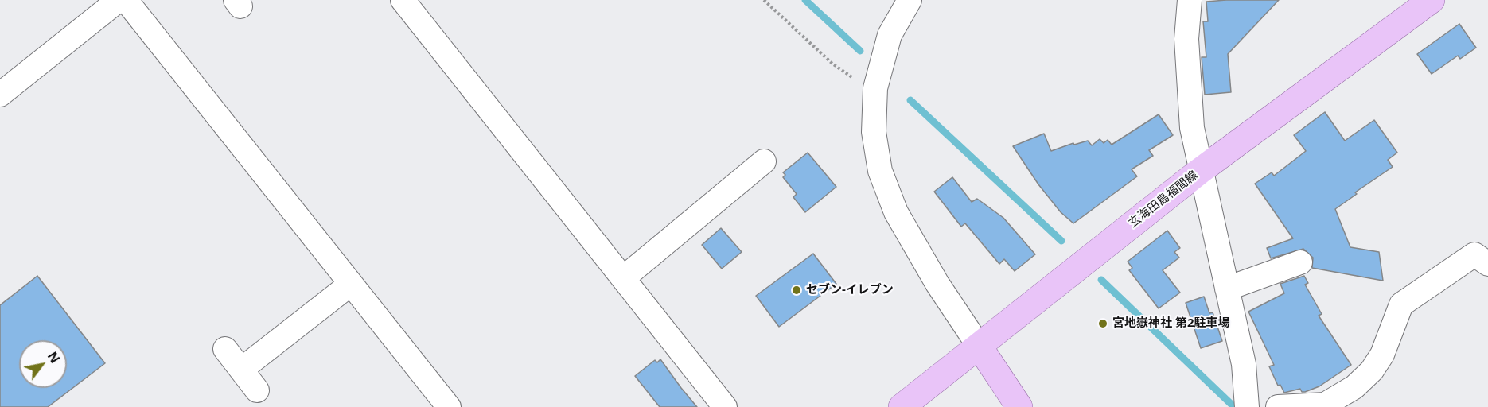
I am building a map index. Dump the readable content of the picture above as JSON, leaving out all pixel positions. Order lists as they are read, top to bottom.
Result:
{
  "streets": {
    "main road": ["玄海田島福間線"]
  },
  "places": ["セブン-イレブン", "宮地嶽神社 第2駐車場"],
  "north": "top right"
}
